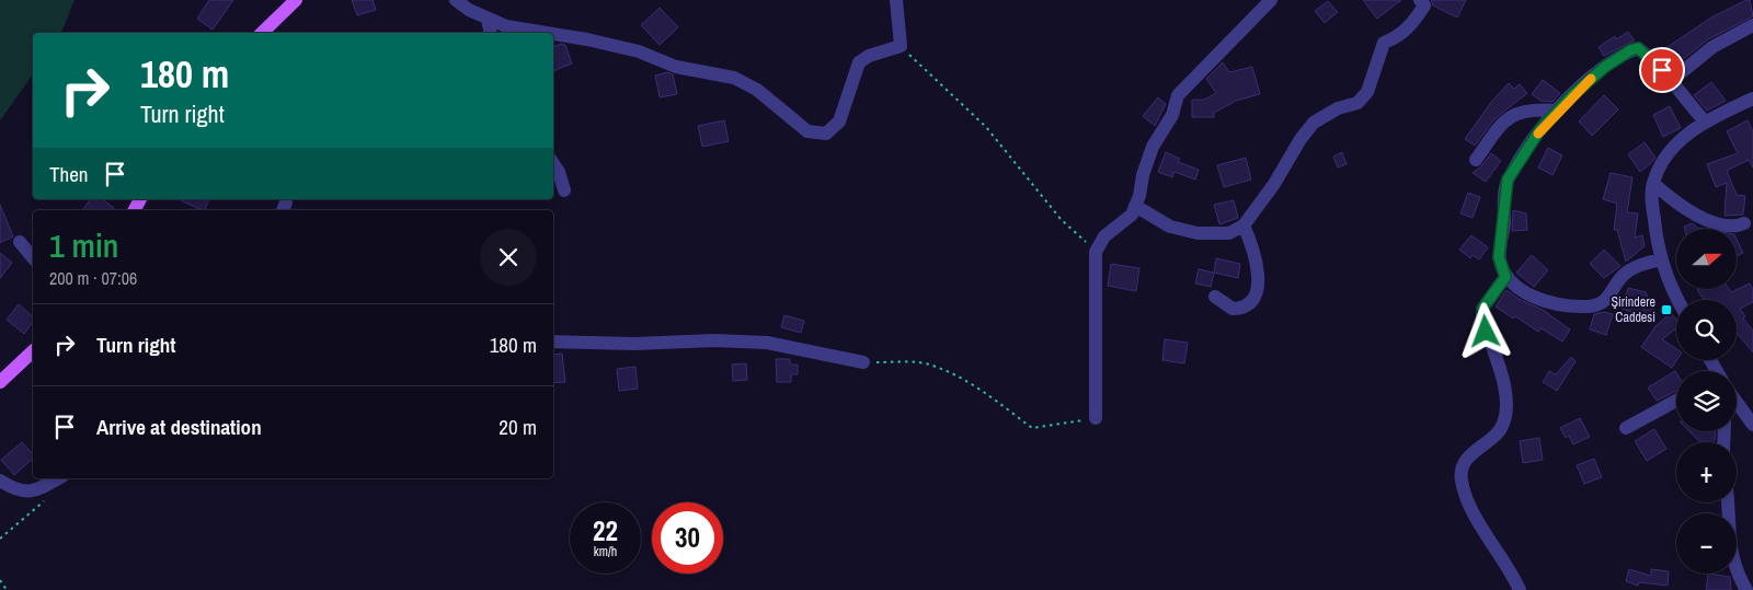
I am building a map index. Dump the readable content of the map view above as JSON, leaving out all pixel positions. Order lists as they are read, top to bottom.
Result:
{
  "places": {
    "transit": ["Şirindere Caddesi"]
  },
  "north": "right",
  "page": {
    "turn": ["180 m", "Turn right"],
    "then": "Then",
    "heading": ["1 min", "200 m · 07:06"],
    "map_buttons": ["+", "−"],
    "list": [
      {
        "name": "Turn right",
        "value": "180 m"
      },
      {
        "name": "Arrive at destination",
        "value": "20 m"
      }
    ],
    "speed": "22 km/h",
    "limit": "30"
  }
}
